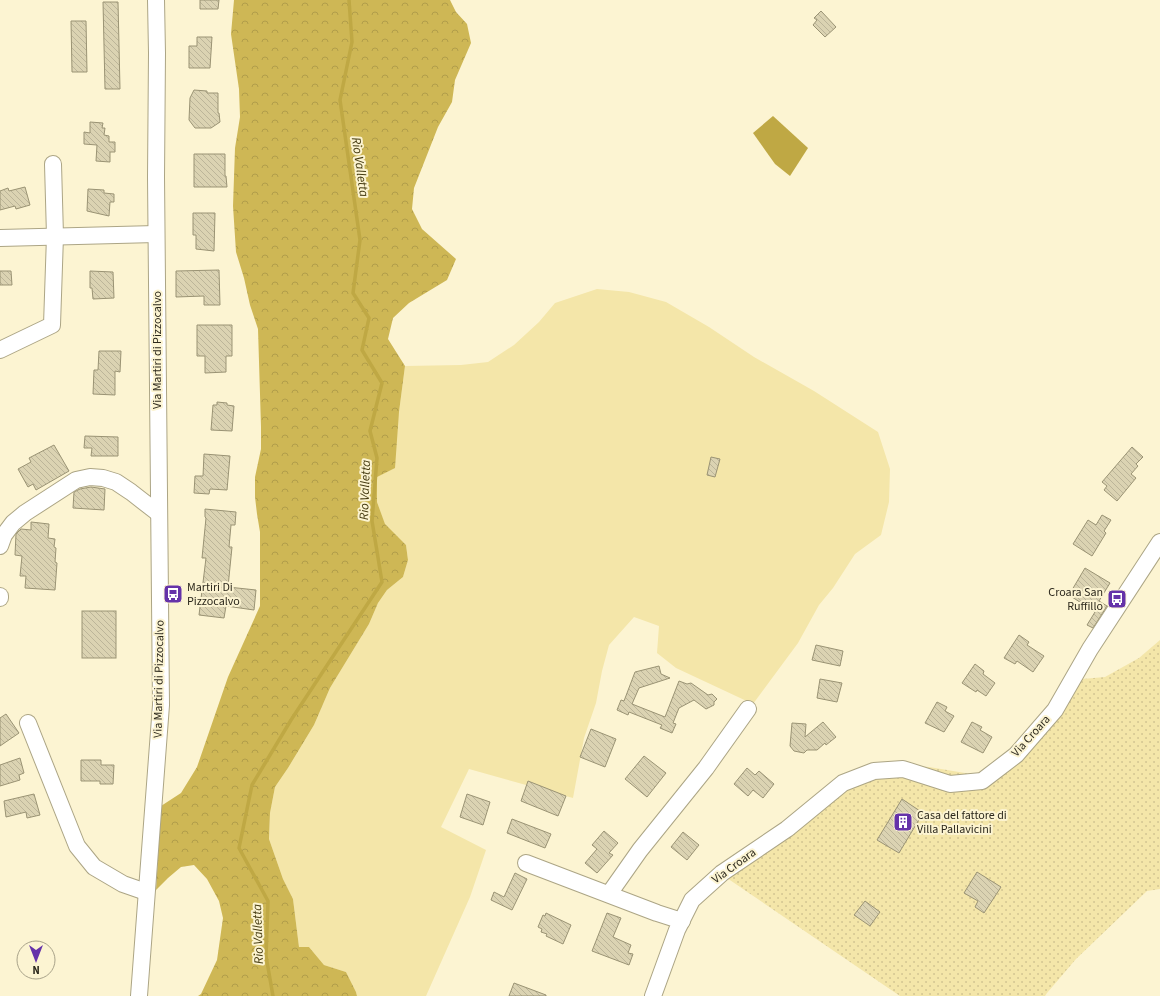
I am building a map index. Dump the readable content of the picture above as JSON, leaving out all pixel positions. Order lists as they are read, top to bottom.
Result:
{
  "streets": {
    "street": ["Via Martiri di Pizzocalvo", "Via Croara"]
  },
  "water": ["Rio Valletta"],
  "places": {
    "bus stop": ["Martiri Di Pizzocalvo", "Croara San Ruffillo"],
    "building": ["Casa del fattore di Villa Pallavicini"]
  },
  "north": "bottom"
}
